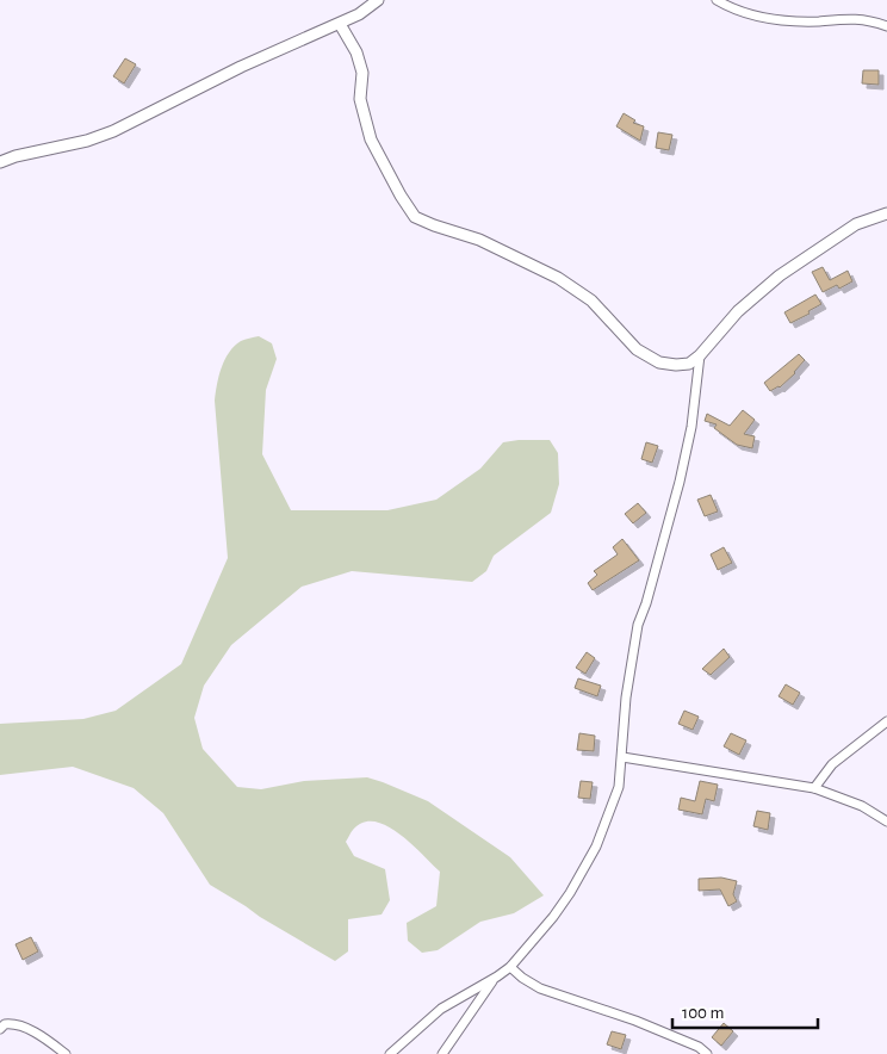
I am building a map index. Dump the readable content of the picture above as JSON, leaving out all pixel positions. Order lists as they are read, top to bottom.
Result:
{
  "scale_bar": "100 m"
}
